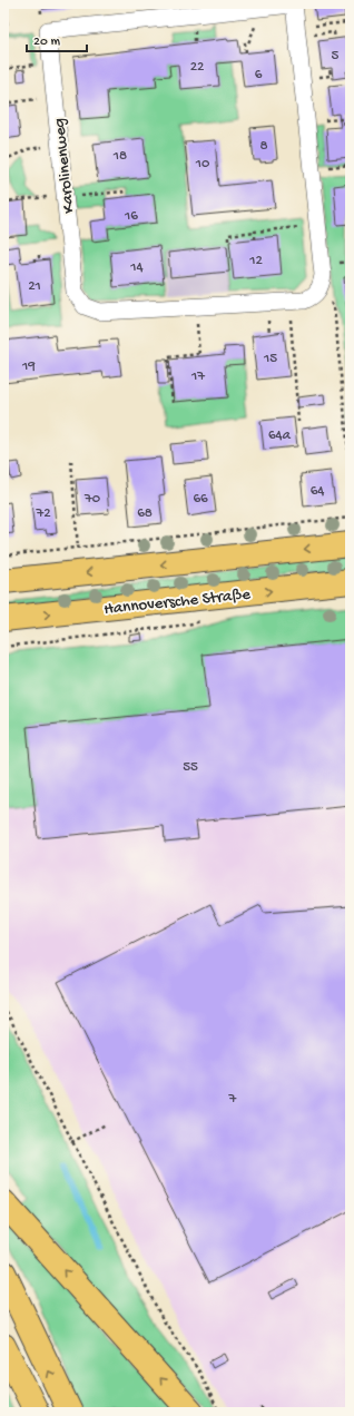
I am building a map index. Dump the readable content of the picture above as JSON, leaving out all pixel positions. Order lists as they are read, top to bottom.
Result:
{
  "streets": {
    "main road": ["Hannoversche Straße"],
    "street": ["Karolinenweg"]
  },
  "house_numbers": [
    "5",
    "22",
    "6",
    "8",
    "18",
    "10",
    "16",
    "12",
    "14",
    "21",
    "15",
    "19",
    "17",
    "64a",
    "64",
    "70",
    "66",
    "72",
    "68",
    "55",
    "7"
  ],
  "scale_bar": "20 m"
}
